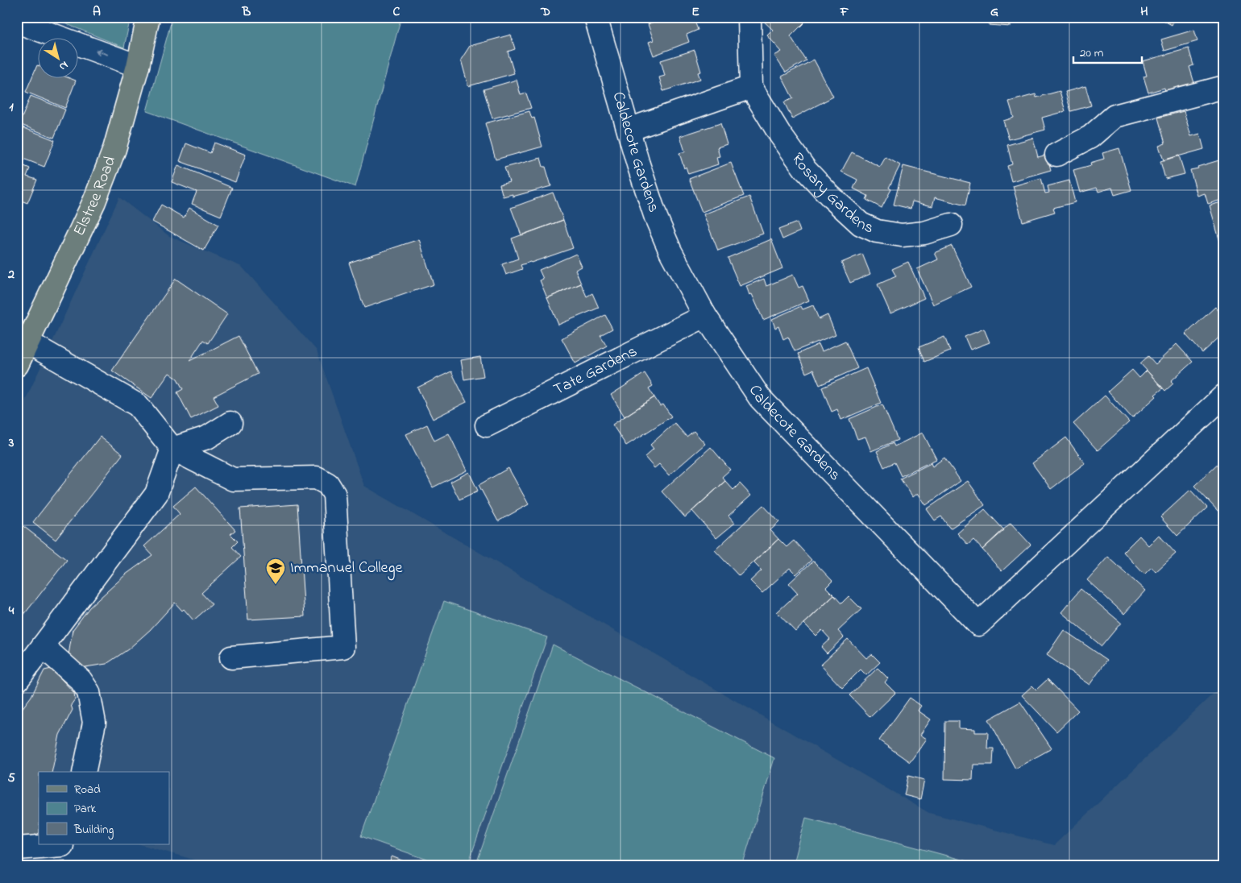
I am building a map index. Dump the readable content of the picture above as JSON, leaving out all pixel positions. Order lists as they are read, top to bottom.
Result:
{
  "streets": {
    "main road": ["Elstree Road"],
    "street": ["Caldecote Gardens", "Rosary Gardens", "Tate Gardens"]
  },
  "crossings": [
    ["Caldecote Gardens", "Tate Gardens"]
  ],
  "places": {
    "school or university": ["Immanuel College"]
  },
  "legend": ["Road", "Park", "Building"],
  "scale_bar": "20 m",
  "north": "bottom right",
  "grid": {
    "columns": [
      "A",
      "B",
      "C",
      "D",
      "E",
      "F",
      "G",
      "H"
    ],
    "rows": [
      "1",
      "2",
      "3",
      "4",
      "5"
    ]
  }
}
